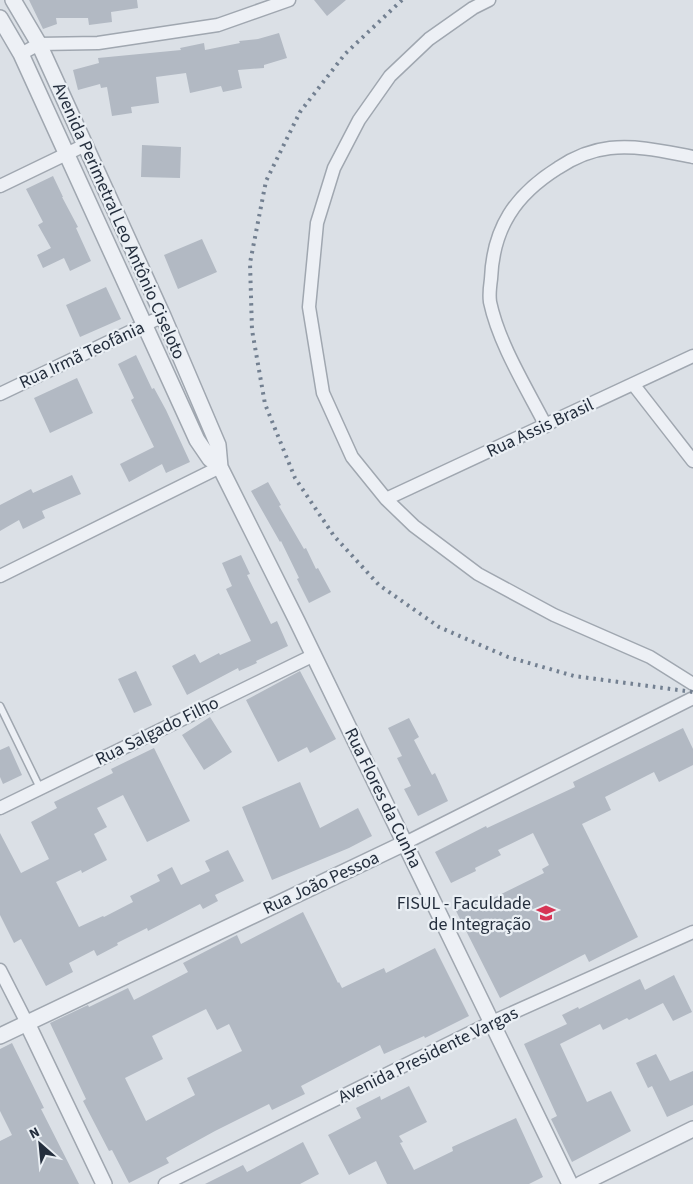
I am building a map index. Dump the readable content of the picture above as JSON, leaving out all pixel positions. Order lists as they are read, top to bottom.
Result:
{
  "streets": {
    "street": [
      "Avenida Perimetral Leo Antônio Ciseloto",
      "Rua Irmã Teofânia",
      "Rua Assis Brasil",
      "Rua Salgado Filho",
      "Rua Flores da Cunha",
      "Rua João Pessoa",
      "Avenida Presidente Vargas"
    ]
  },
  "crossings": [
    ["Avenida Perimetral Leo Antônio Ciseloto", "Rua Irmã Teofânia"],
    ["Avenida Perimetral Leo Antônio Ciseloto", "Rua Flores da Cunha"],
    ["Rua Salgado Filho", "Rua Flores da Cunha"],
    ["Rua Flores da Cunha", "Rua João Pessoa"],
    ["Rua Flores da Cunha", "Avenida Presidente Vargas"]
  ],
  "places": {
    "school or university": ["FISUL - Faculdade de Integração"]
  },
  "north": "top left"
}
